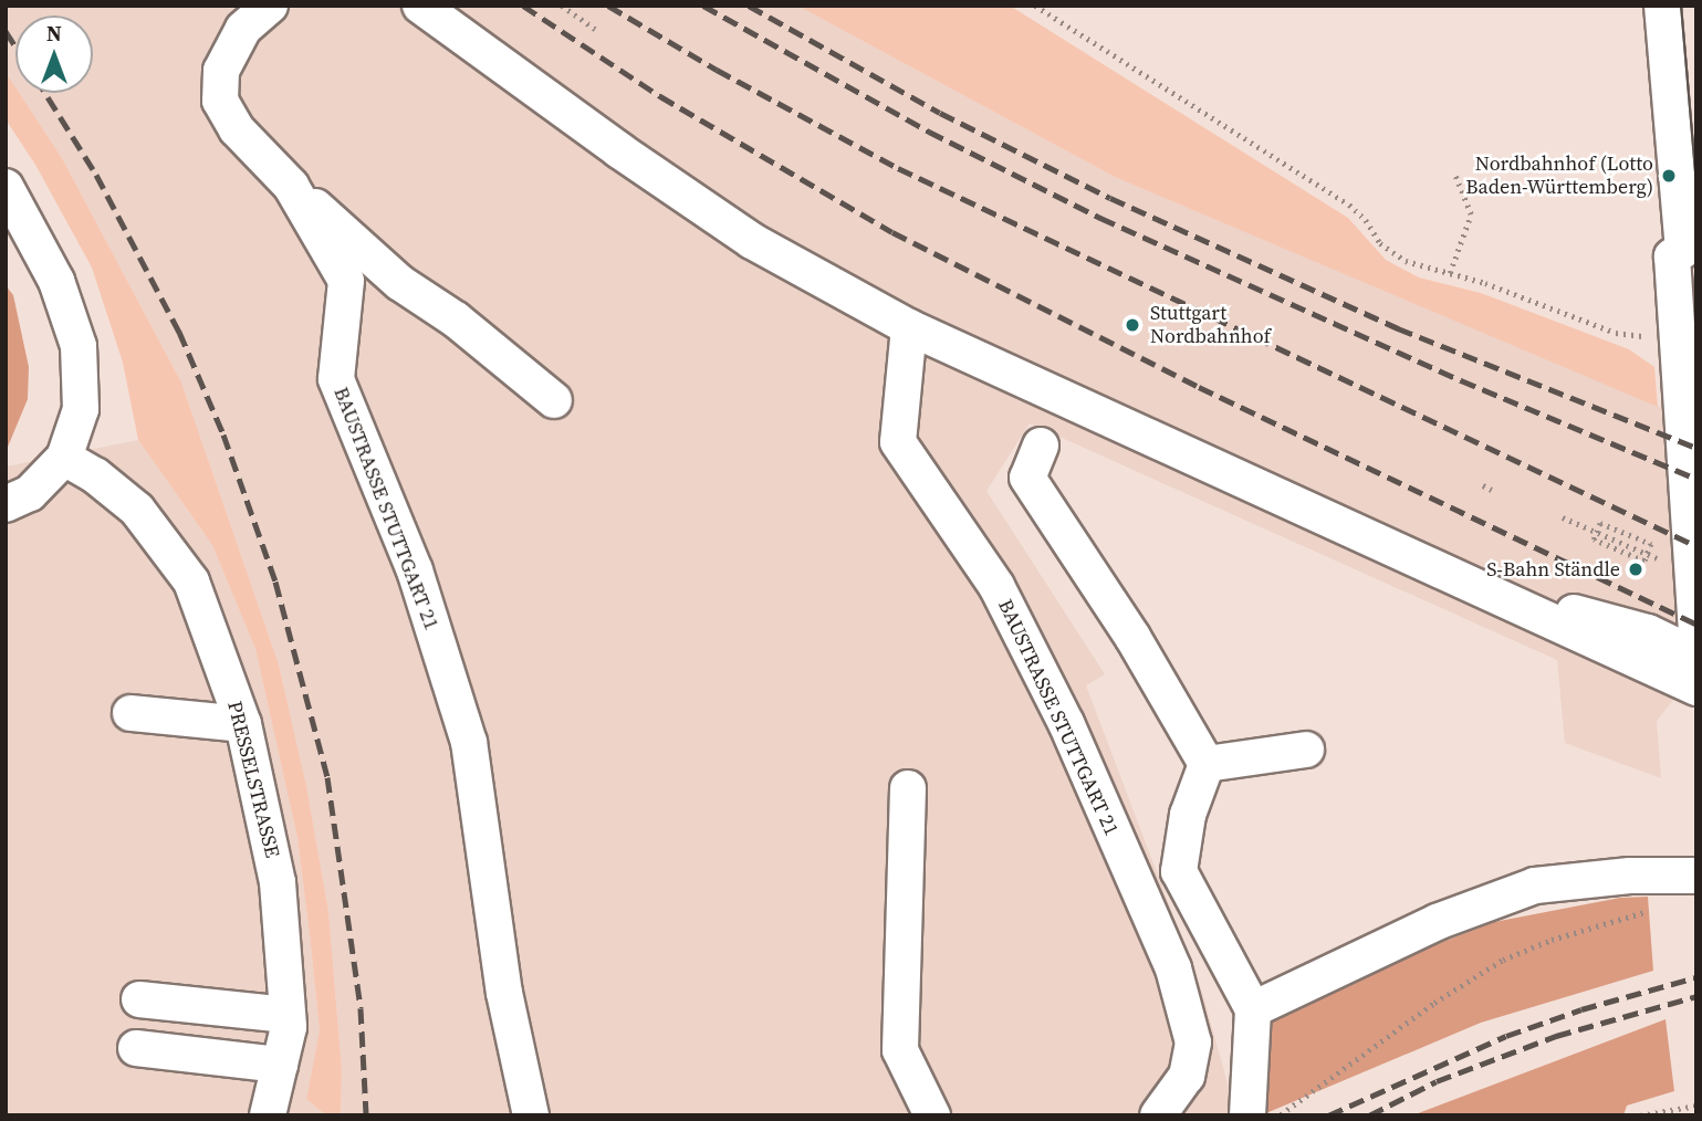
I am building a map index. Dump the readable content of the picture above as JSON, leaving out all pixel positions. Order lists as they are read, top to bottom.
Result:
{
  "streets": {
    "street": ["BAUSTRASSE STUTTGART 21", "PRESSELSTRASSE"]
  },
  "places": ["Nordbahnhof (Lotto Baden-Württemberg)", "Stuttgart Nordbahnhof", "S-Bahn Ständle"],
  "north": "top"
}
